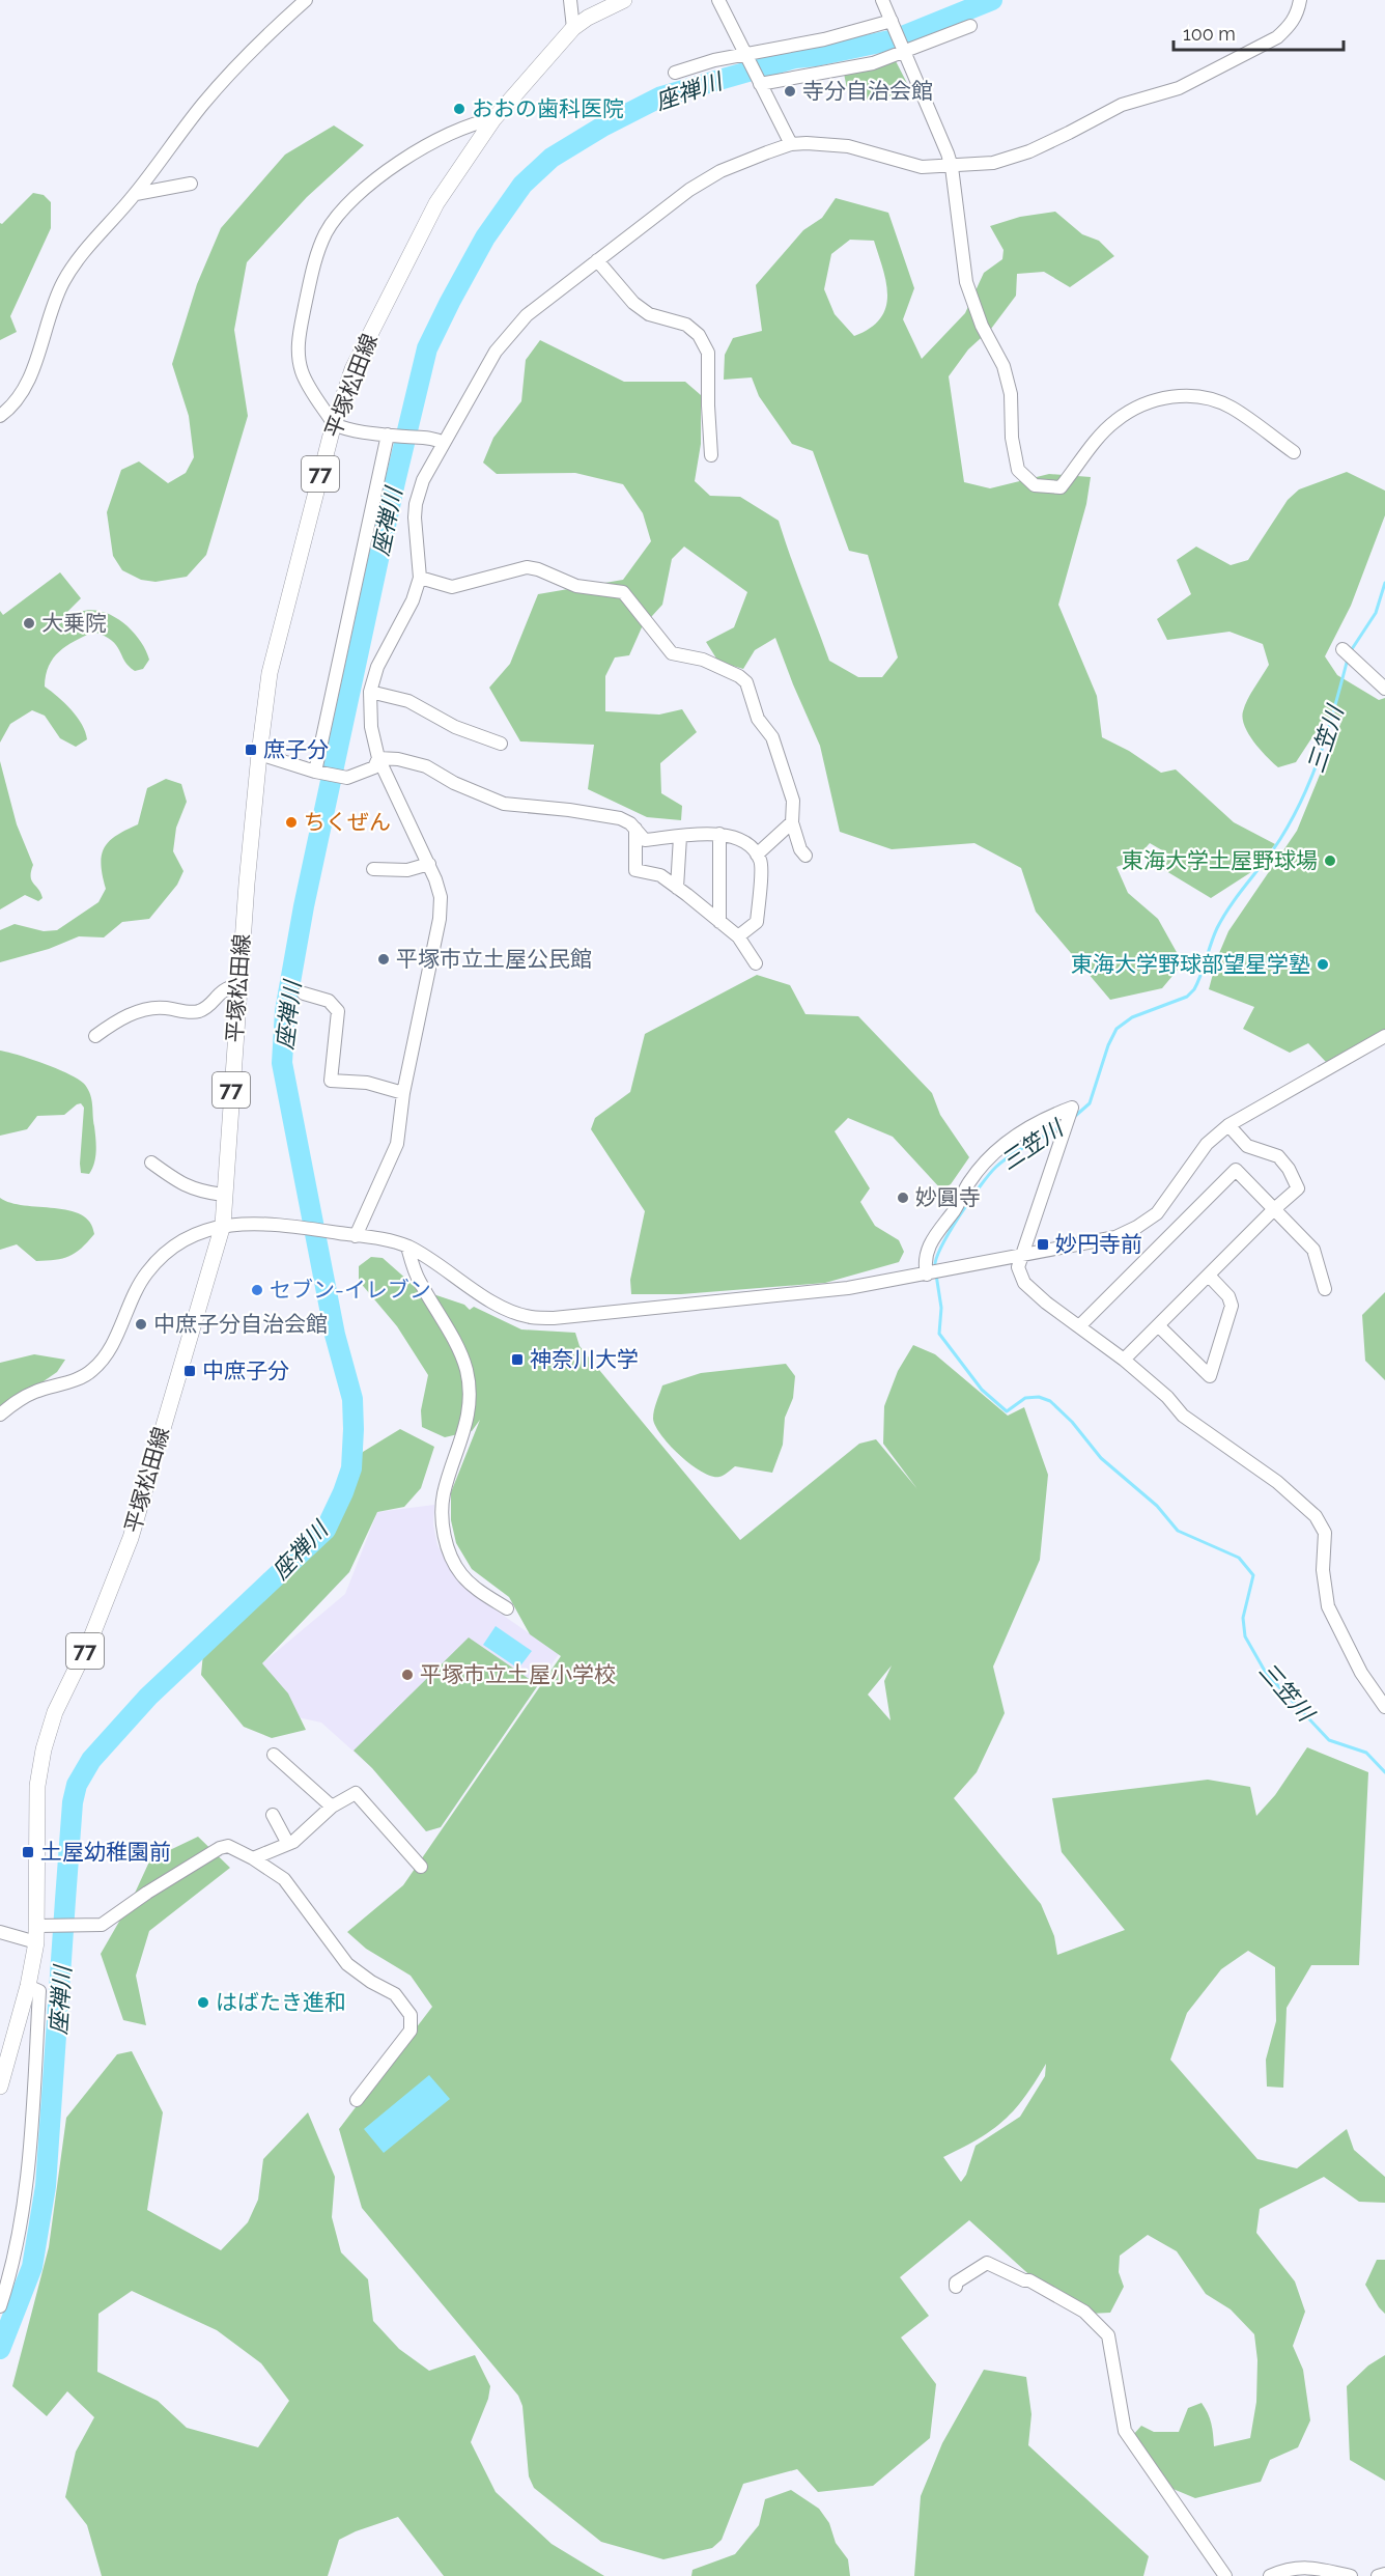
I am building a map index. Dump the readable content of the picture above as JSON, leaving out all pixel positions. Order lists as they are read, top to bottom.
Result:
{
  "streets": {
    "main road": ["平塚松田線", "77"]
  },
  "water": ["座禅川", "三笠川"],
  "places": {
    "other": [
      "寺分自治会館",
      "おおの歯科医院",
      "大乗院",
      "ちくぜん",
      "東海大学土屋野球場",
      "平塚市立土屋公民館",
      "東海大学野球部望星学塾",
      "妙圓寺",
      "セブン-イレブン",
      "中庶子分自治会館",
      "平塚市立土屋小学校",
      "はばたき進和"
    ],
    "transit": [
      "庶子分",
      "妙円寺前",
      "神奈川大学",
      "中庶子分",
      "土屋幼稚園前"
    ]
  },
  "scale_bar": "100 m"
}
